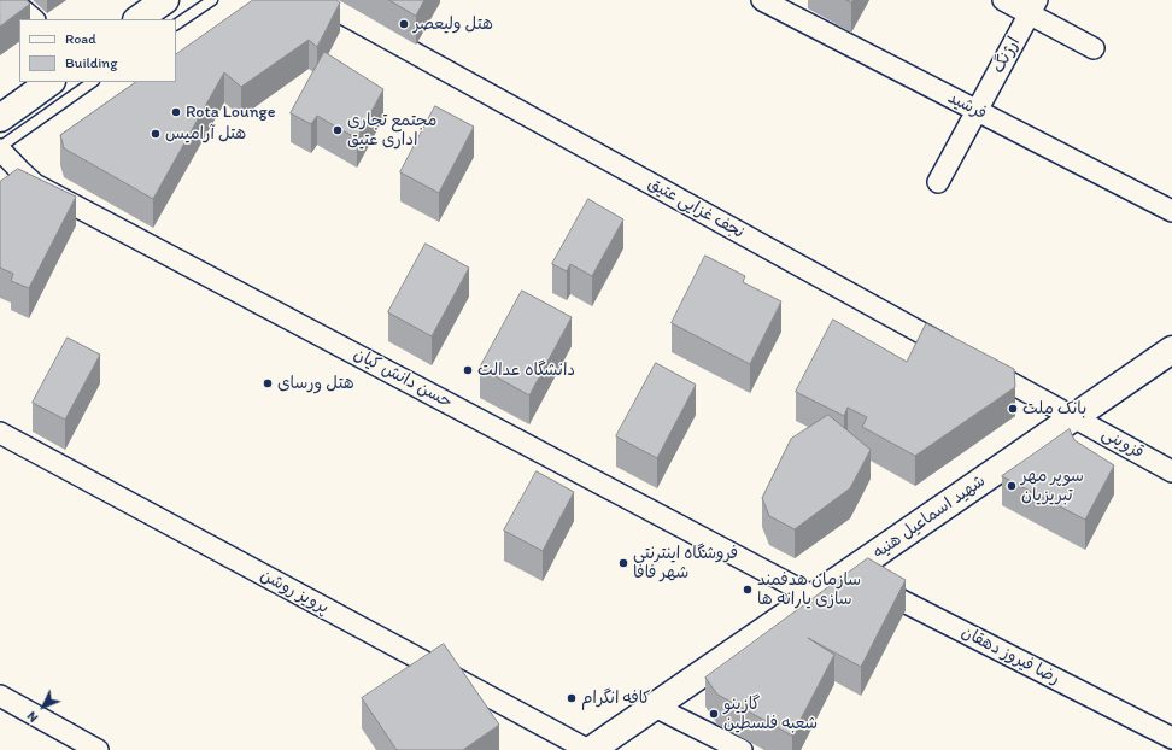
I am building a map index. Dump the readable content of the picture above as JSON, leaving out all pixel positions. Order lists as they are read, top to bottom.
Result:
{
  "streets": {
    "main road": ["شهید اسماعیل هنیه"],
    "street": [
      "ارژنگ",
      "فرشید",
      "نجف غزایی عتیق",
      "حسن دانش کیان",
      "قزوینی",
      "پرویز روشن",
      "رضا فیروز دهقان"
    ]
  },
  "crossings": [
    ["ارژنگ", "فرشید"],
    ["نجف غزایی عتیق", "قزوینی"],
    ["نجف غزایی عتیق", "شهید اسماعیل هنیه"],
    ["حسن دانش کیان", "شهید اسماعیل هنیه"],
    ["قزوینی", "شهید اسماعیل هنیه"],
    ["شهید اسماعیل هنیه", "پرویز روشن"],
    ["شهید اسماعیل هنیه", "رضا فیروز دهقان"]
  ],
  "places": [
    "هتل ولیعصر",
    "Rota Lounge",
    "مجتمع تجاری اداری عتیق",
    "هتل آرامیس",
    "دانشگاه عدالت",
    "هتل ورسای",
    "بانک ملت",
    "سوپر مهر تبریزیان",
    "فروشگاه اینترنتی شهر فافا",
    "سازمان هدفمند سازی یارانه ها",
    "کافه انگرام",
    "گازینو شعبه فلسطین"
  ],
  "legend": ["Road", "Building"],
  "north": "bottom left"
}
